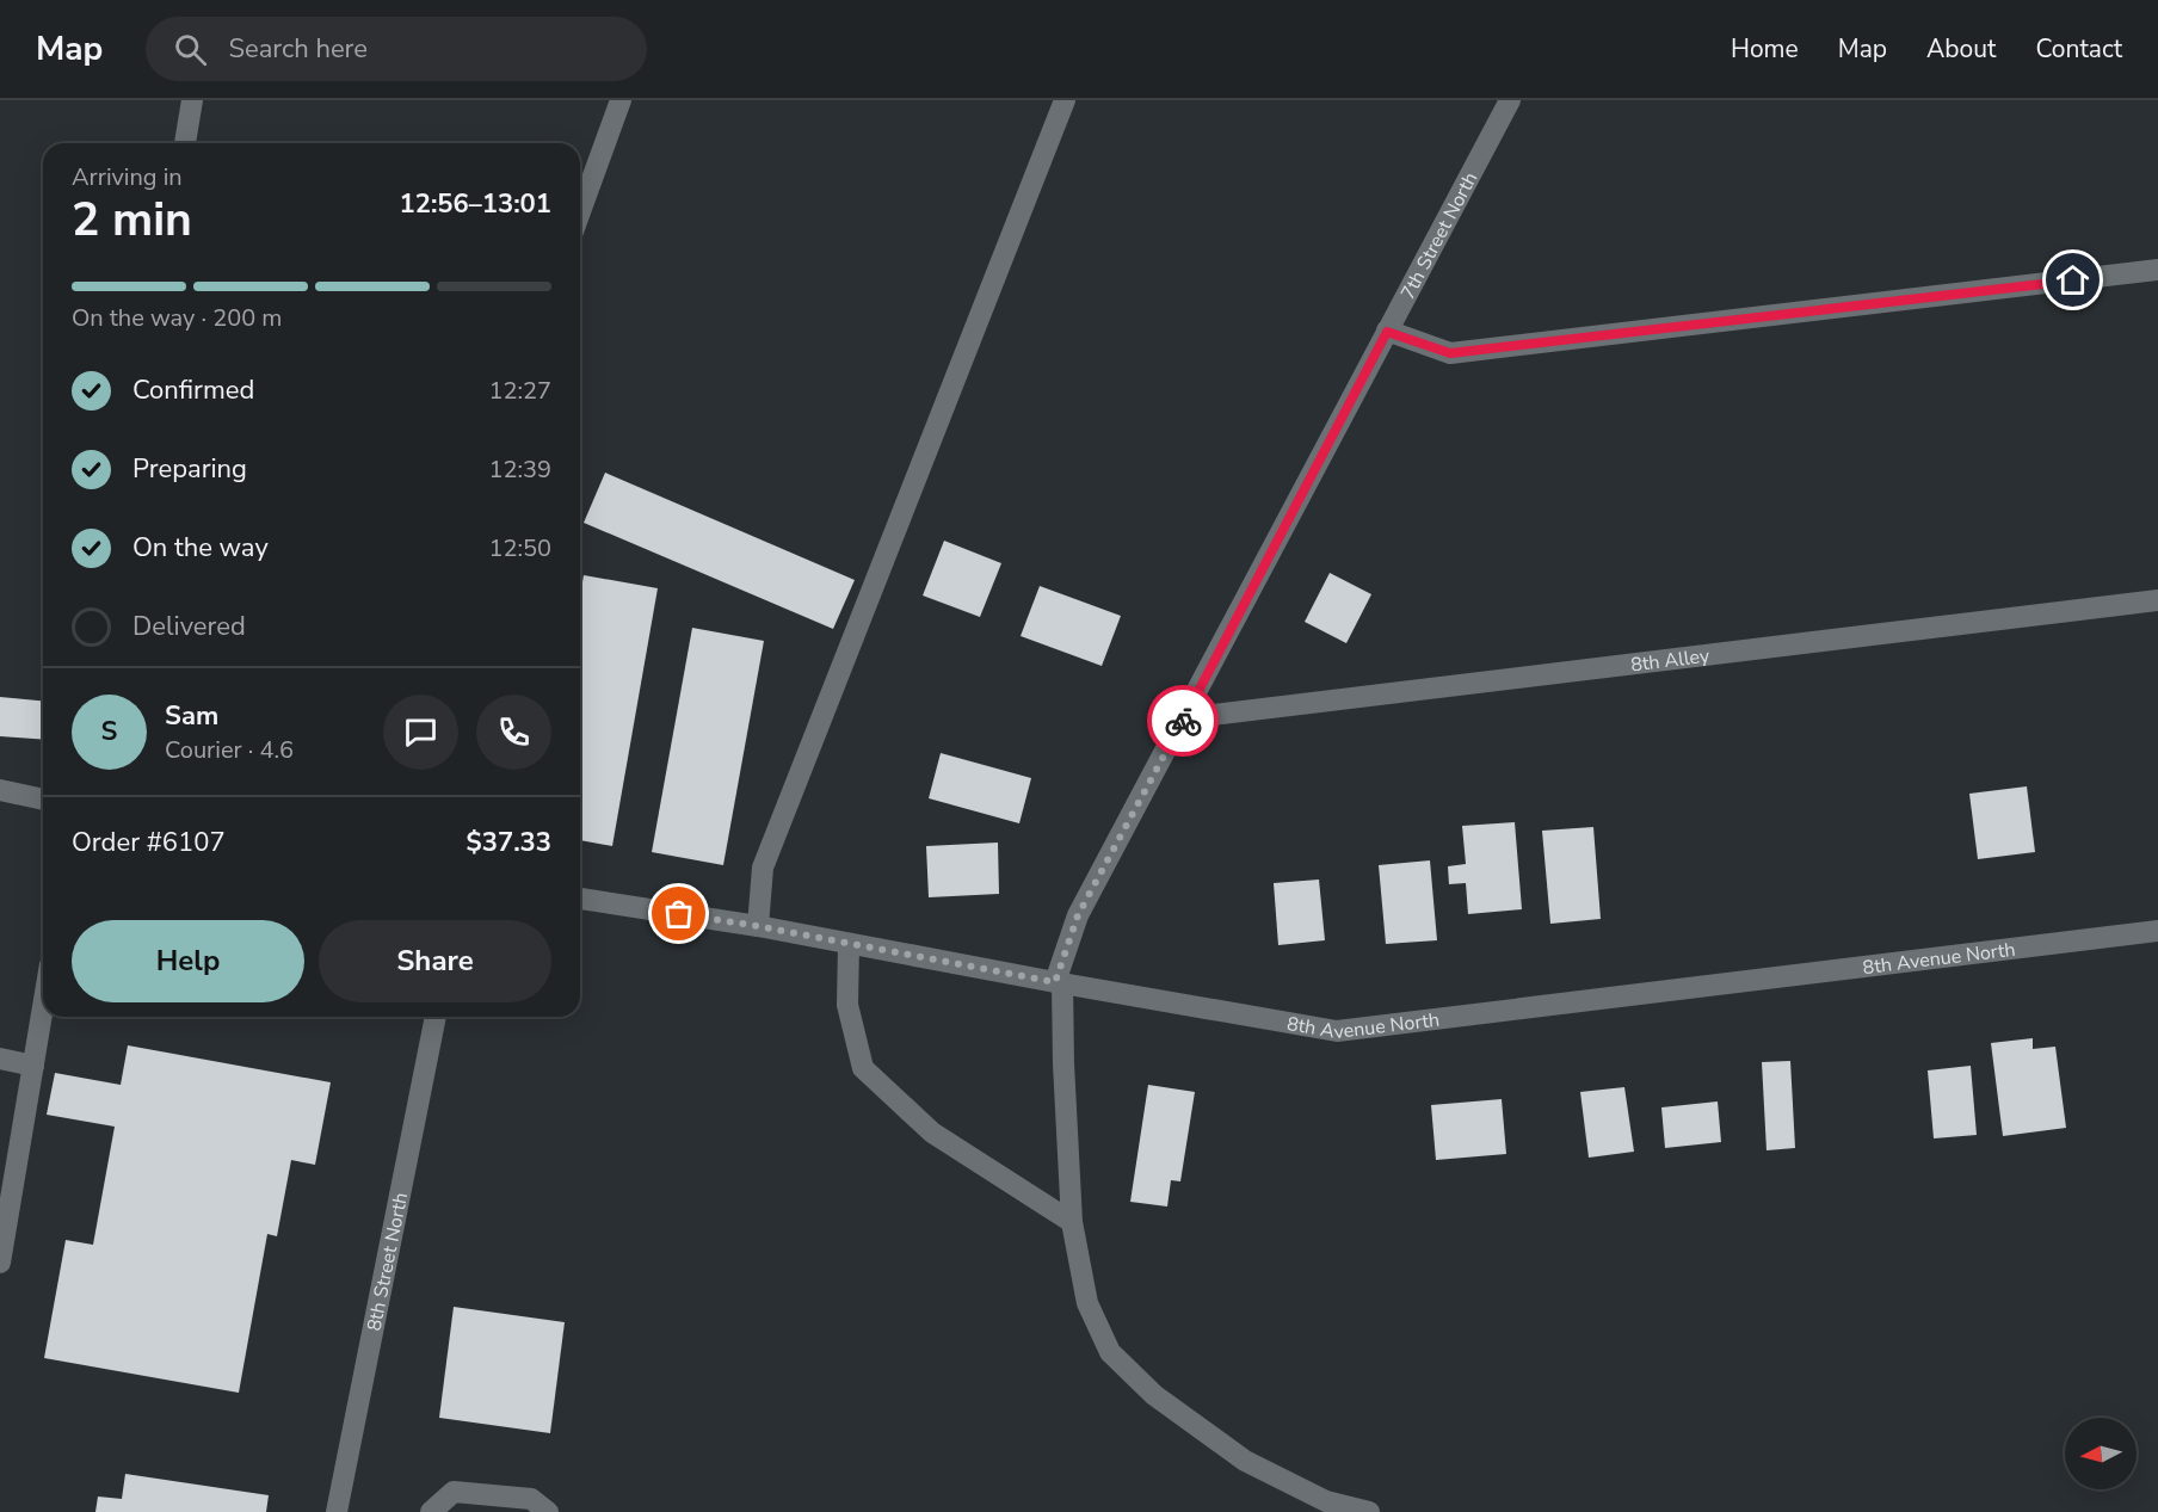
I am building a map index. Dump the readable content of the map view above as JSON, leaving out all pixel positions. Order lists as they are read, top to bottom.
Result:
{
  "streets": {
    "street": [
      "7th Street North",
      "8th Alley",
      "8th Avenue North",
      "8th Street North"
    ]
  },
  "crossings": [
    ["7th Street North", "8th Alley"],
    ["7th Street North", "8th Avenue North"]
  ],
  "north": "left",
  "page": {
    "header": "Map",
    "search": "Search here",
    "nav": [
      "Home",
      "Map",
      "About",
      "Contact"
    ],
    "heading": ["2 min", "Arriving in", "12:56–13:01"],
    "panel": [
      "Sam",
      "Courier · 4.6",
      "Order #6107",
      "$37.33"
    ],
    "bar": "On the way · 200 m",
    "list": [
      ["Confirmed", "12:27"],
      ["Preparing", "12:39"],
      ["On the way", "12:50"],
      "Delivered"
    ],
    "round": "S",
    "buttons": ["Help", "Share"]
  }
}
